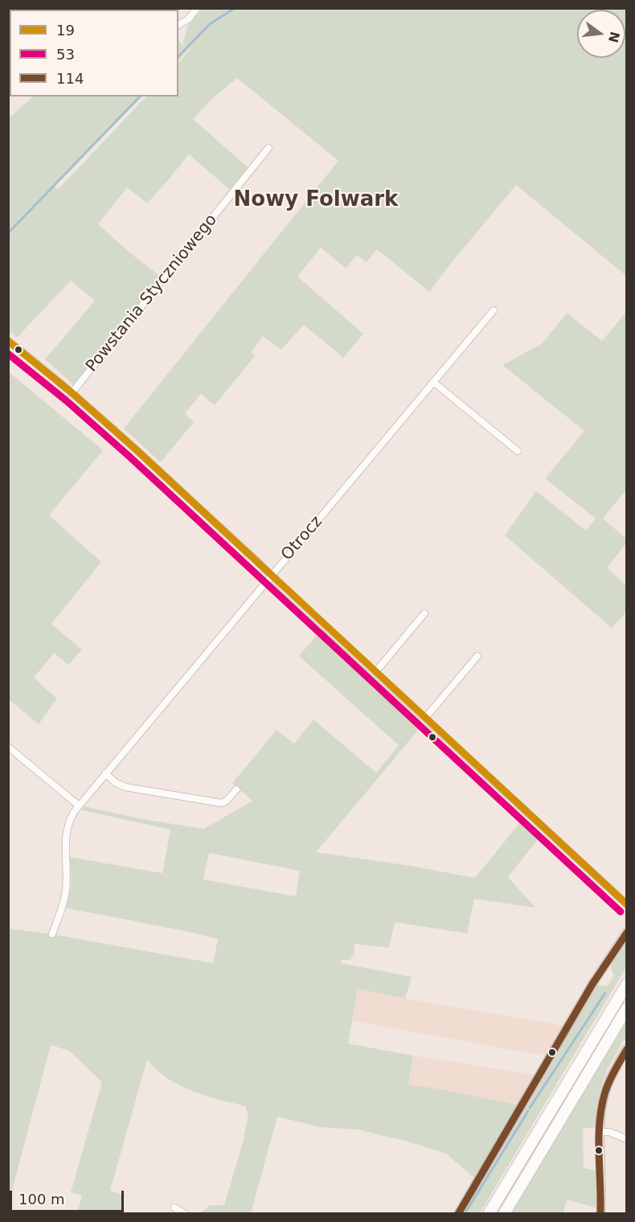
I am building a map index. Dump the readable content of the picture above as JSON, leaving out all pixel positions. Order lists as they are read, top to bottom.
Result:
{
  "streets": {
    "street": ["Powstania Styczniowego", "Otrocz"]
  },
  "districts": ["Nowy Folwark"],
  "lines": ["transit line 19", "transit line 53", "transit line 114"],
  "legend": ["19", "53", "114"],
  "scale_bar": "100 m",
  "north": "right"
}
